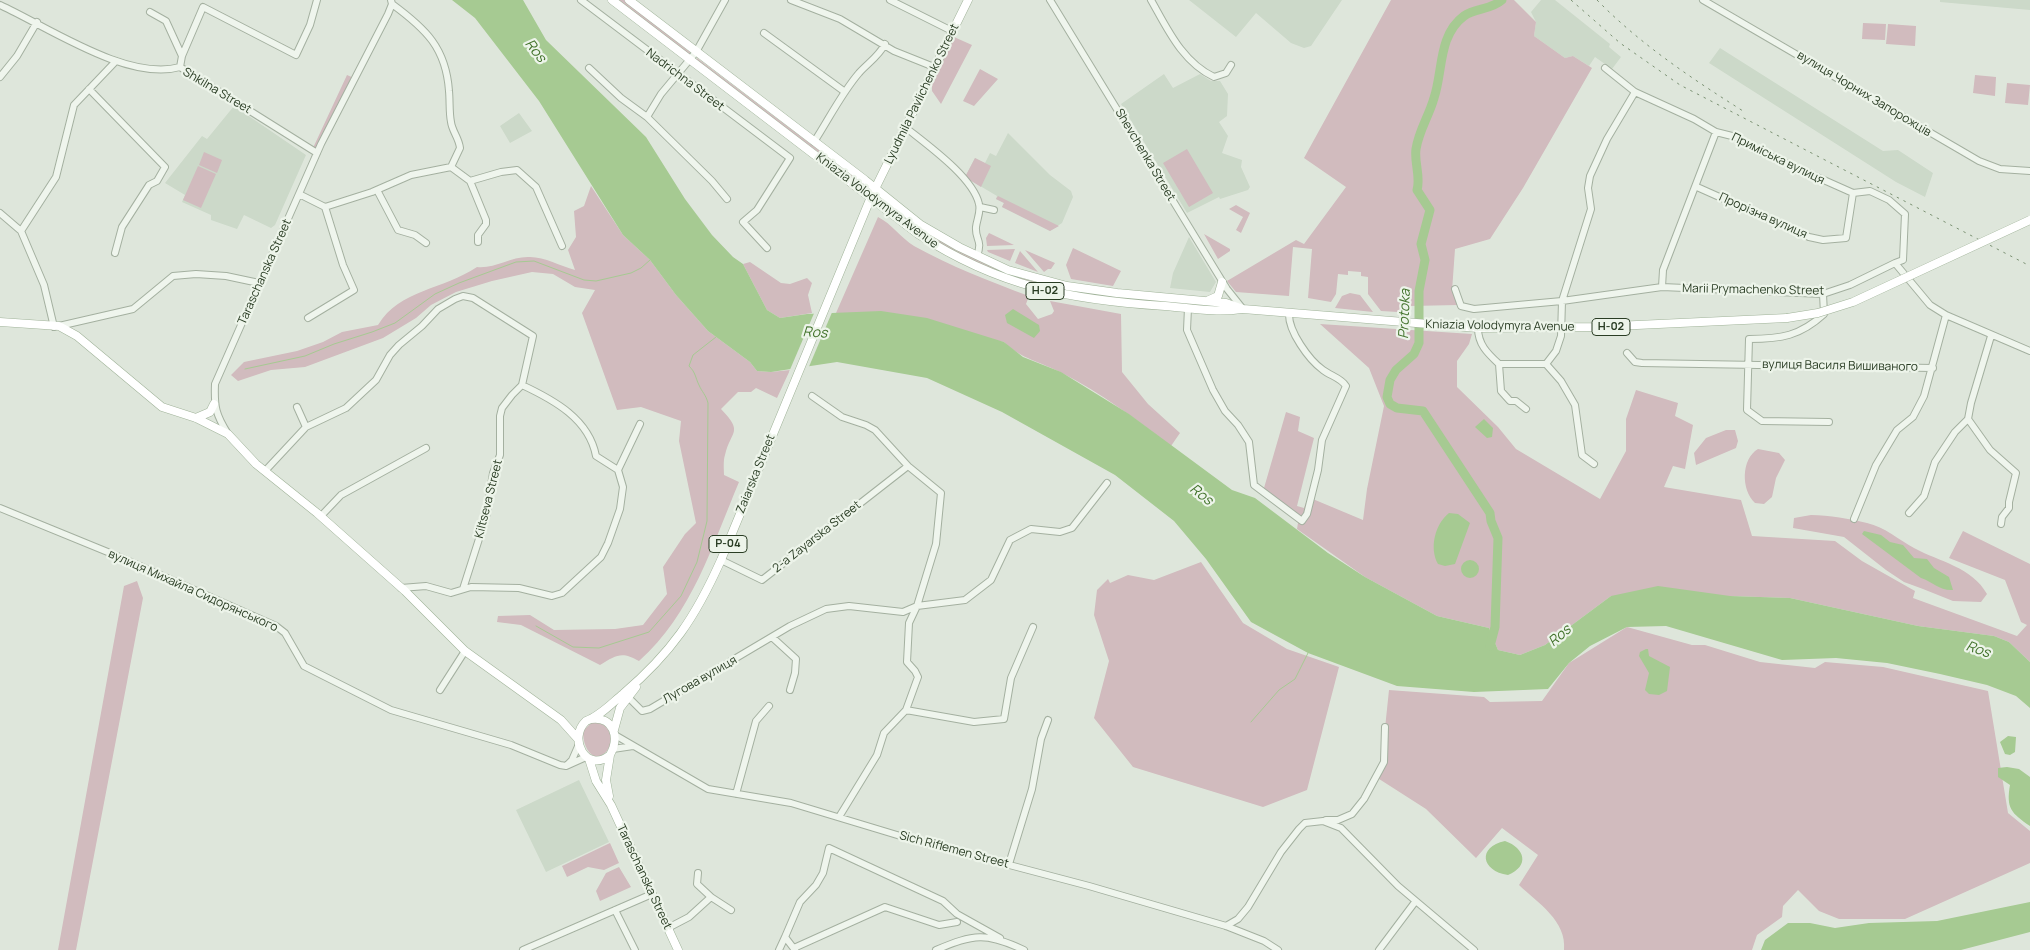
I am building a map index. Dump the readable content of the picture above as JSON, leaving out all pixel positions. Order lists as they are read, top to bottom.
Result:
{
  "streets": {
    "main road": [
      "Lyudmila Pavlichenko Street",
      "Kniazia Volodymyra Avenue",
      "Taraschanska Street",
      "Н-02",
      "Zaiarska Street",
      "Р-04"
    ],
    "street": [
      "Nadrichna Street",
      "Shkilna Street",
      "вулиця Чорних Запорожців",
      "Shevchenka Street",
      "Приміська вулиця",
      "Прорізна вулиця",
      "Marii Prymachenko Street",
      "вулиця Василя Вишиваного",
      "Kiltseva Street",
      "2-a Zayarska Street",
      "вулиця Михайла Сидорянського",
      "Лугова вулиця",
      "Sich Riflemen Street"
    ]
  },
  "crossings": [
    ["Shkilna Street", "Taraschanska Street"],
    ["Lyudmila Pavlichenko Street", "Kniazia Volodymyra Avenue"],
    ["Lyudmila Pavlichenko Street", "Р-04"],
    ["Shevchenka Street", "Kniazia Volodymyra Avenue"],
    ["Приміська вулиця", "Прорізна вулиця"],
    ["Приміська вулиця", "Marii Prymachenko Street"],
    ["Kniazia Volodymyra Avenue", "Zaiarska Street"],
    ["Kniazia Volodymyra Avenue", "Р-04"],
    ["Taraschanska Street", "Zaiarska Street"],
    ["Taraschanska Street", "Р-04"],
    ["Taraschanska Street", "Sich Riflemen Street"],
    ["Marii Prymachenko Street", "вулиця Василя Вишиваного"],
    ["Zaiarska Street", "2-a Zayarska Street"],
    ["Zaiarska Street", "Р-04"],
    ["Zaiarska Street", "Лугова вулиця"],
    ["Zaiarska Street", "Sich Riflemen Street"],
    ["Р-04", "Sich Riflemen Street"]
  ],
  "water": ["Ros", "Protoka"]
}
